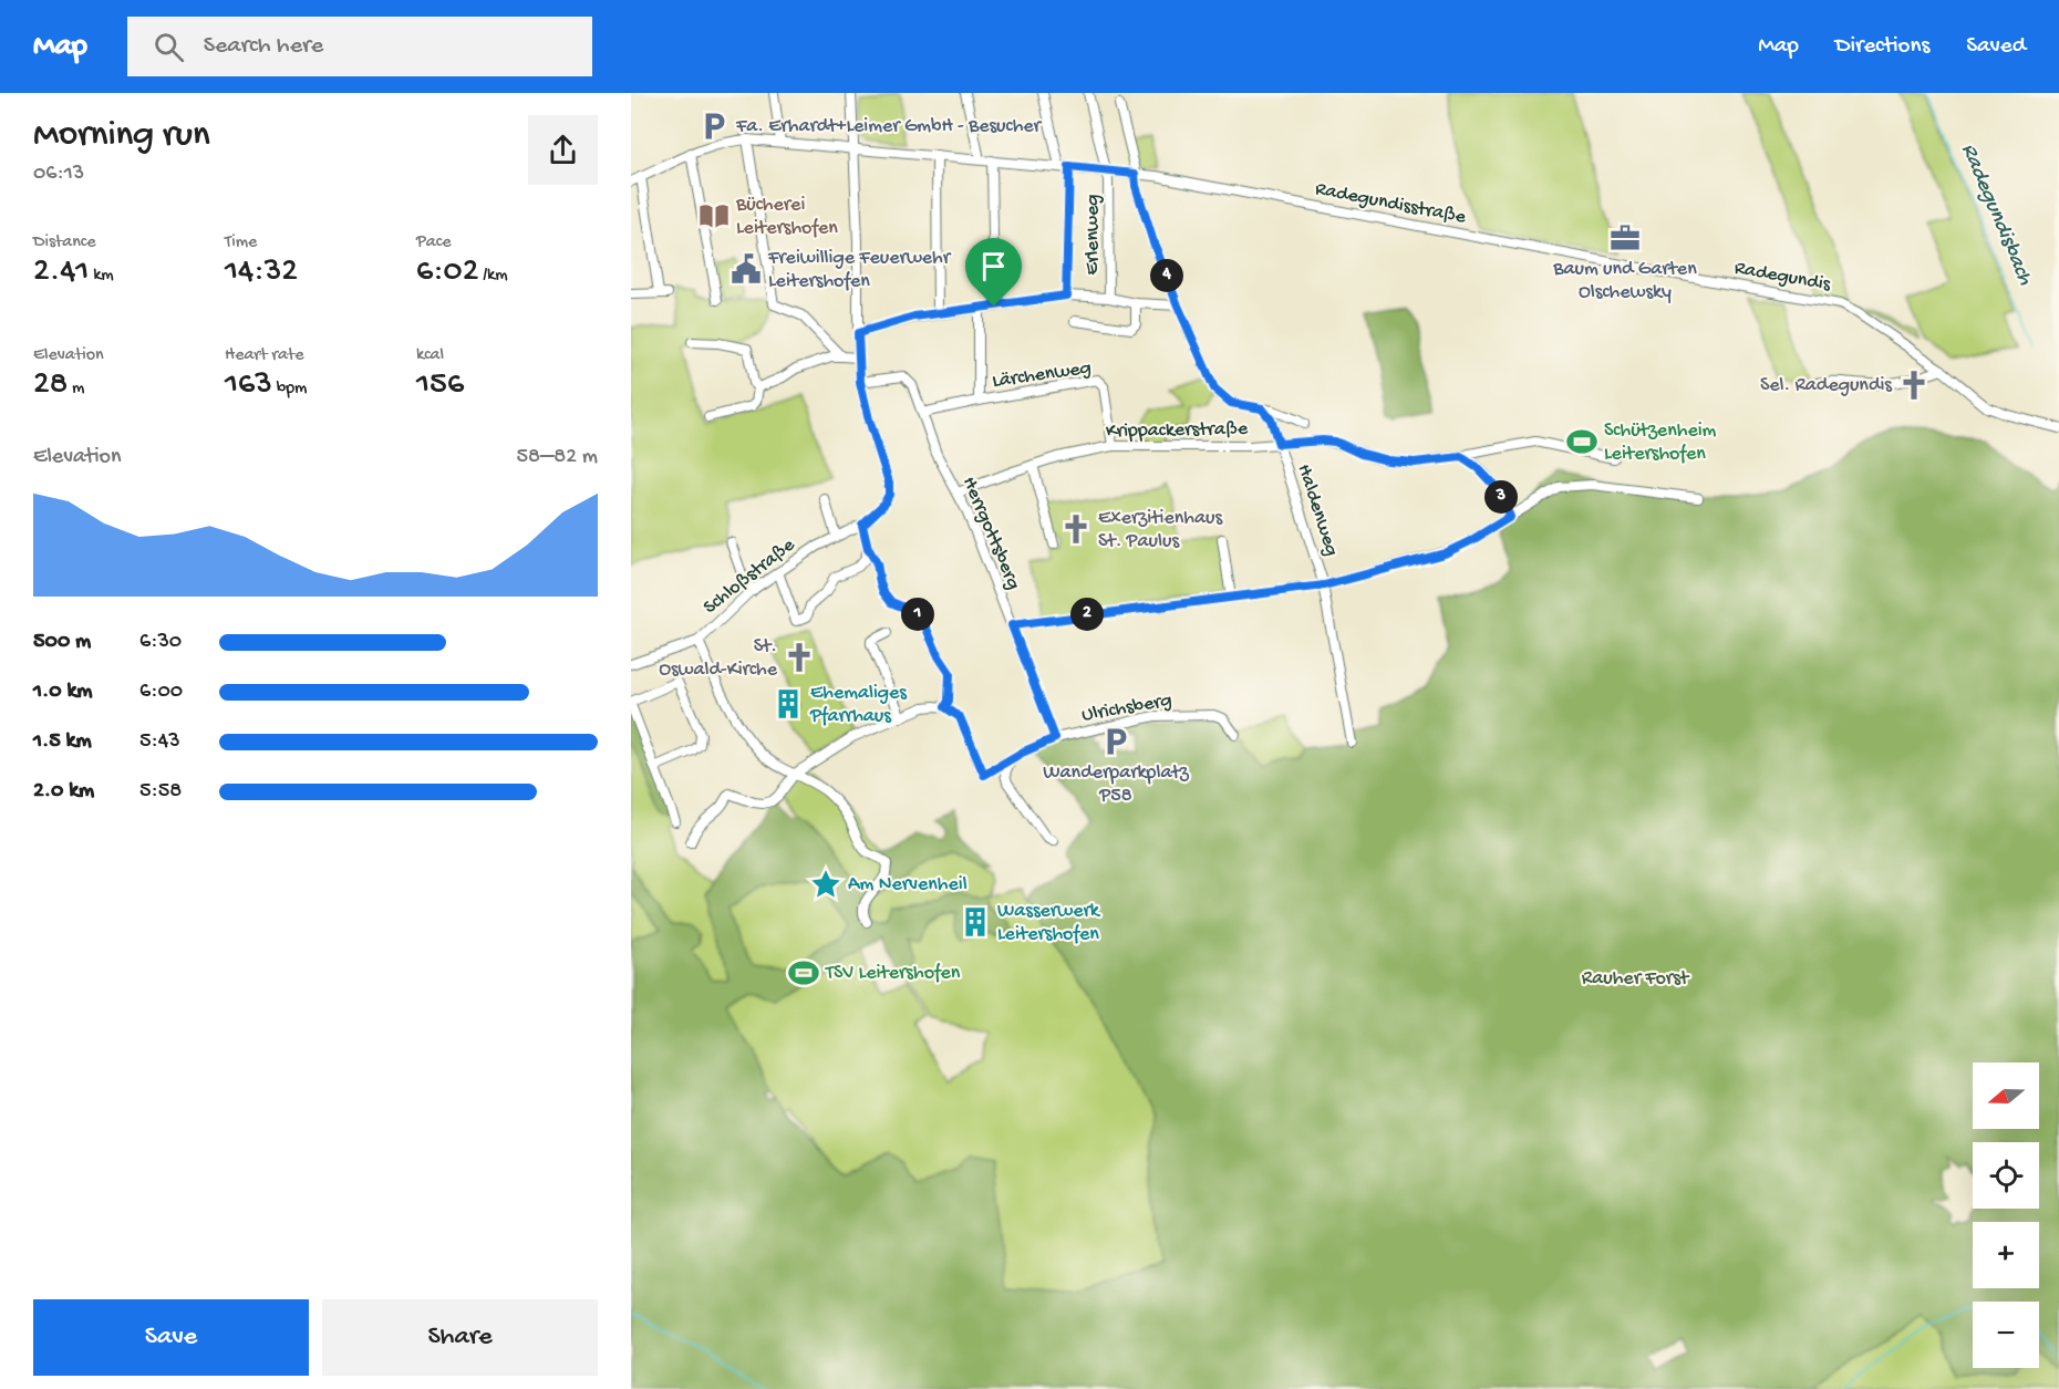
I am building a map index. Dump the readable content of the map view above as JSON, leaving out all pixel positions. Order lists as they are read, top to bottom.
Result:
{
  "streets": {
    "street": [
      "Radegundisstraße",
      "Erlenweg",
      "Radegundis",
      "Lärchenweg",
      "Krippackerstraße",
      "Haldenweg",
      "Herrgottsberg",
      "Schloßstraße",
      "Ulrichsberg"
    ]
  },
  "crossings": [
    ["Radegundisstraße", "Erlenweg"],
    ["Radegundisstraße", "Radegundis"],
    ["Lärchenweg", "Krippackerstraße"],
    ["Lärchenweg", "Herrgottsberg"],
    ["Krippackerstraße", "Haldenweg"],
    ["Krippackerstraße", "Herrgottsberg"],
    ["Herrgottsberg", "Schloßstraße"],
    ["Herrgottsberg", "Ulrichsberg"]
  ],
  "water": ["Radegundisbach"],
  "parks": ["Rauher Forst"],
  "places": {
    "parking": ["Fa. Erhardt+Leimer GmbH - Besucher", "Wanderparkplatz P58"],
    "library": ["Bücherei Leitershofen"],
    "office": ["Baum und Garten Olschewsky"],
    "public building": ["Freiwillige Feuerwehr Leitershofen"],
    "church": ["Sel. Radegundis", "Exerzitienhaus St. Paulus", "St. Oswald-Kirche"],
    "sports": ["Schützenheim Leitershofen", "TSV Leitershofen"],
    "building": ["Ehemaliges Pfarrhaus", "Wasserwerk Leitershofen"],
    "place": ["Am Nervenheil"]
  },
  "north": "left",
  "page": {
    "header": "Map",
    "search": "Search here",
    "nav": ["Map", "Directions", "Saved"],
    "heading": ["Morning run", "06:13"],
    "stats": [
      ["Distance", "2.41 km"],
      ["Time", "14:32"],
      ["Pace", "6:02 /km"],
      ["Elevation", "28 m"],
      ["Heart rate", "163 bpm"],
      ["kcal", "156"]
    ],
    "pins": [
      "4",
      "3",
      "1",
      "2"
    ],
    "chart": ["Elevation", "58–82 m"],
    "list": [
      {
        "name": "500 m",
        "note": "6:30"
      },
      {
        "name": "1.0 km",
        "note": "6:00"
      },
      {
        "name": "1.5 km",
        "note": "5:43"
      },
      {
        "name": "2.0 km",
        "note": "5:58"
      }
    ],
    "map_buttons": ["+", "−"],
    "buttons": ["Save", "Share"]
  }
}
